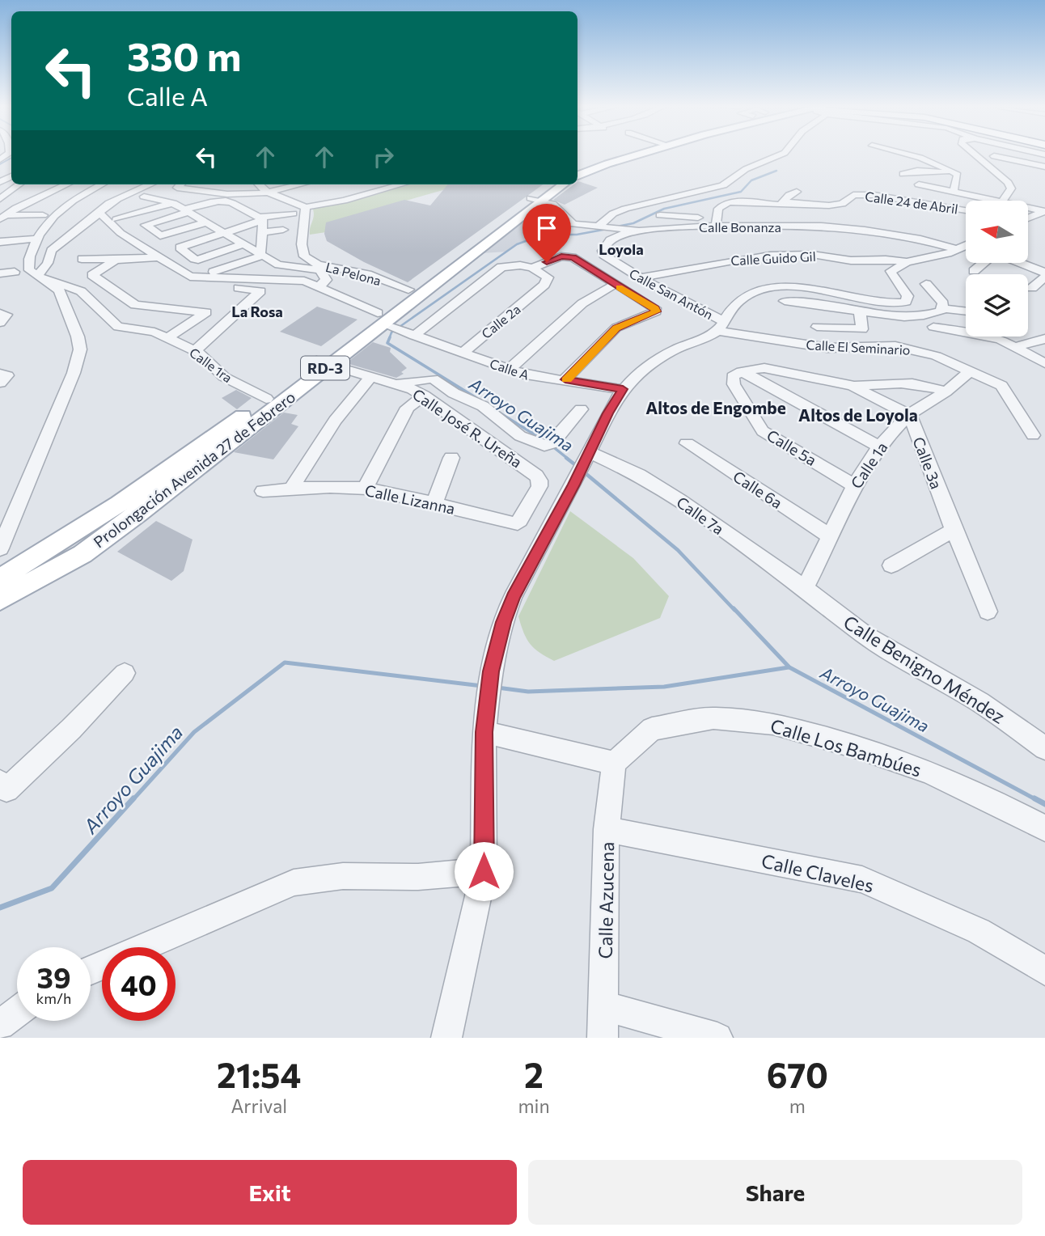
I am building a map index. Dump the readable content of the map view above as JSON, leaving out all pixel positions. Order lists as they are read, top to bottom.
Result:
{
  "streets": {
    "main road": ["RD-3", "Prolongación Avenida 27 de Febrero"],
    "street": [
      "Calle 24 de Abril",
      "Calle Bonanza",
      "Calle Guido Gil",
      "La Pelona",
      "Calle San Antón",
      "Calle 2a",
      "Calle El Seminario",
      "Calle 1ra",
      "Calle A",
      "Calle José R. Ureña",
      "Calle 5a",
      "Calle 3a",
      "Calle 1a",
      "Calle 6a",
      "Calle Lizanna",
      "Calle 7a",
      "Calle Benigno Méndez",
      "Calle Los Bambúes",
      "Calle Claveles",
      "Calle Azucena"
    ]
  },
  "crossings": [
    ["Calle 24 de Abril", "Calle Bonanza"],
    ["Calle Bonanza", "Calle San Antón"],
    ["Calle Bonanza", "Prolongación Avenida 27 de Febrero"],
    ["Calle Guido Gil", "Calle San Antón"],
    ["La Pelona", "Prolongación Avenida 27 de Febrero"],
    ["Calle San Antón", "Calle El Seminario"],
    ["Calle 2a", "Calle A"],
    ["Calle El Seminario", "Calle 1a"],
    ["Calle 1ra", "Prolongación Avenida 27 de Febrero"],
    ["Calle A", "Prolongación Avenida 27 de Febrero"],
    ["Calle José R. Ureña", "Prolongación Avenida 27 de Febrero"],
    ["Calle José R. Ureña", "Calle Lizanna"],
    ["Calle 5a", "Calle 1a"],
    ["Calle 3a", "Calle 1a"],
    ["Calle 1a", "Calle 6a"],
    ["Calle 1a", "Calle 7a"],
    ["Calle 1a", "Calle Benigno Méndez"],
    ["Calle 7a", "Calle Benigno Méndez"],
    ["Calle Los Bambúes", "Calle Azucena"],
    ["Calle Claveles", "Calle Azucena"]
  ],
  "districts": [
    "Loyola",
    "La Rosa",
    "Altos de Engombe",
    "Altos de Loyola"
  ],
  "water": ["Arroyo Guajima"],
  "north": "left",
  "page": {
    "turn": ["330 m", "Calle A"],
    "speed": "39 km/h",
    "limit": "40",
    "eta": [
      "21:54",
      "Arrival",
      "2",
      "min",
      "670",
      "m"
    ],
    "buttons": ["Exit", "Share"]
  }
}
